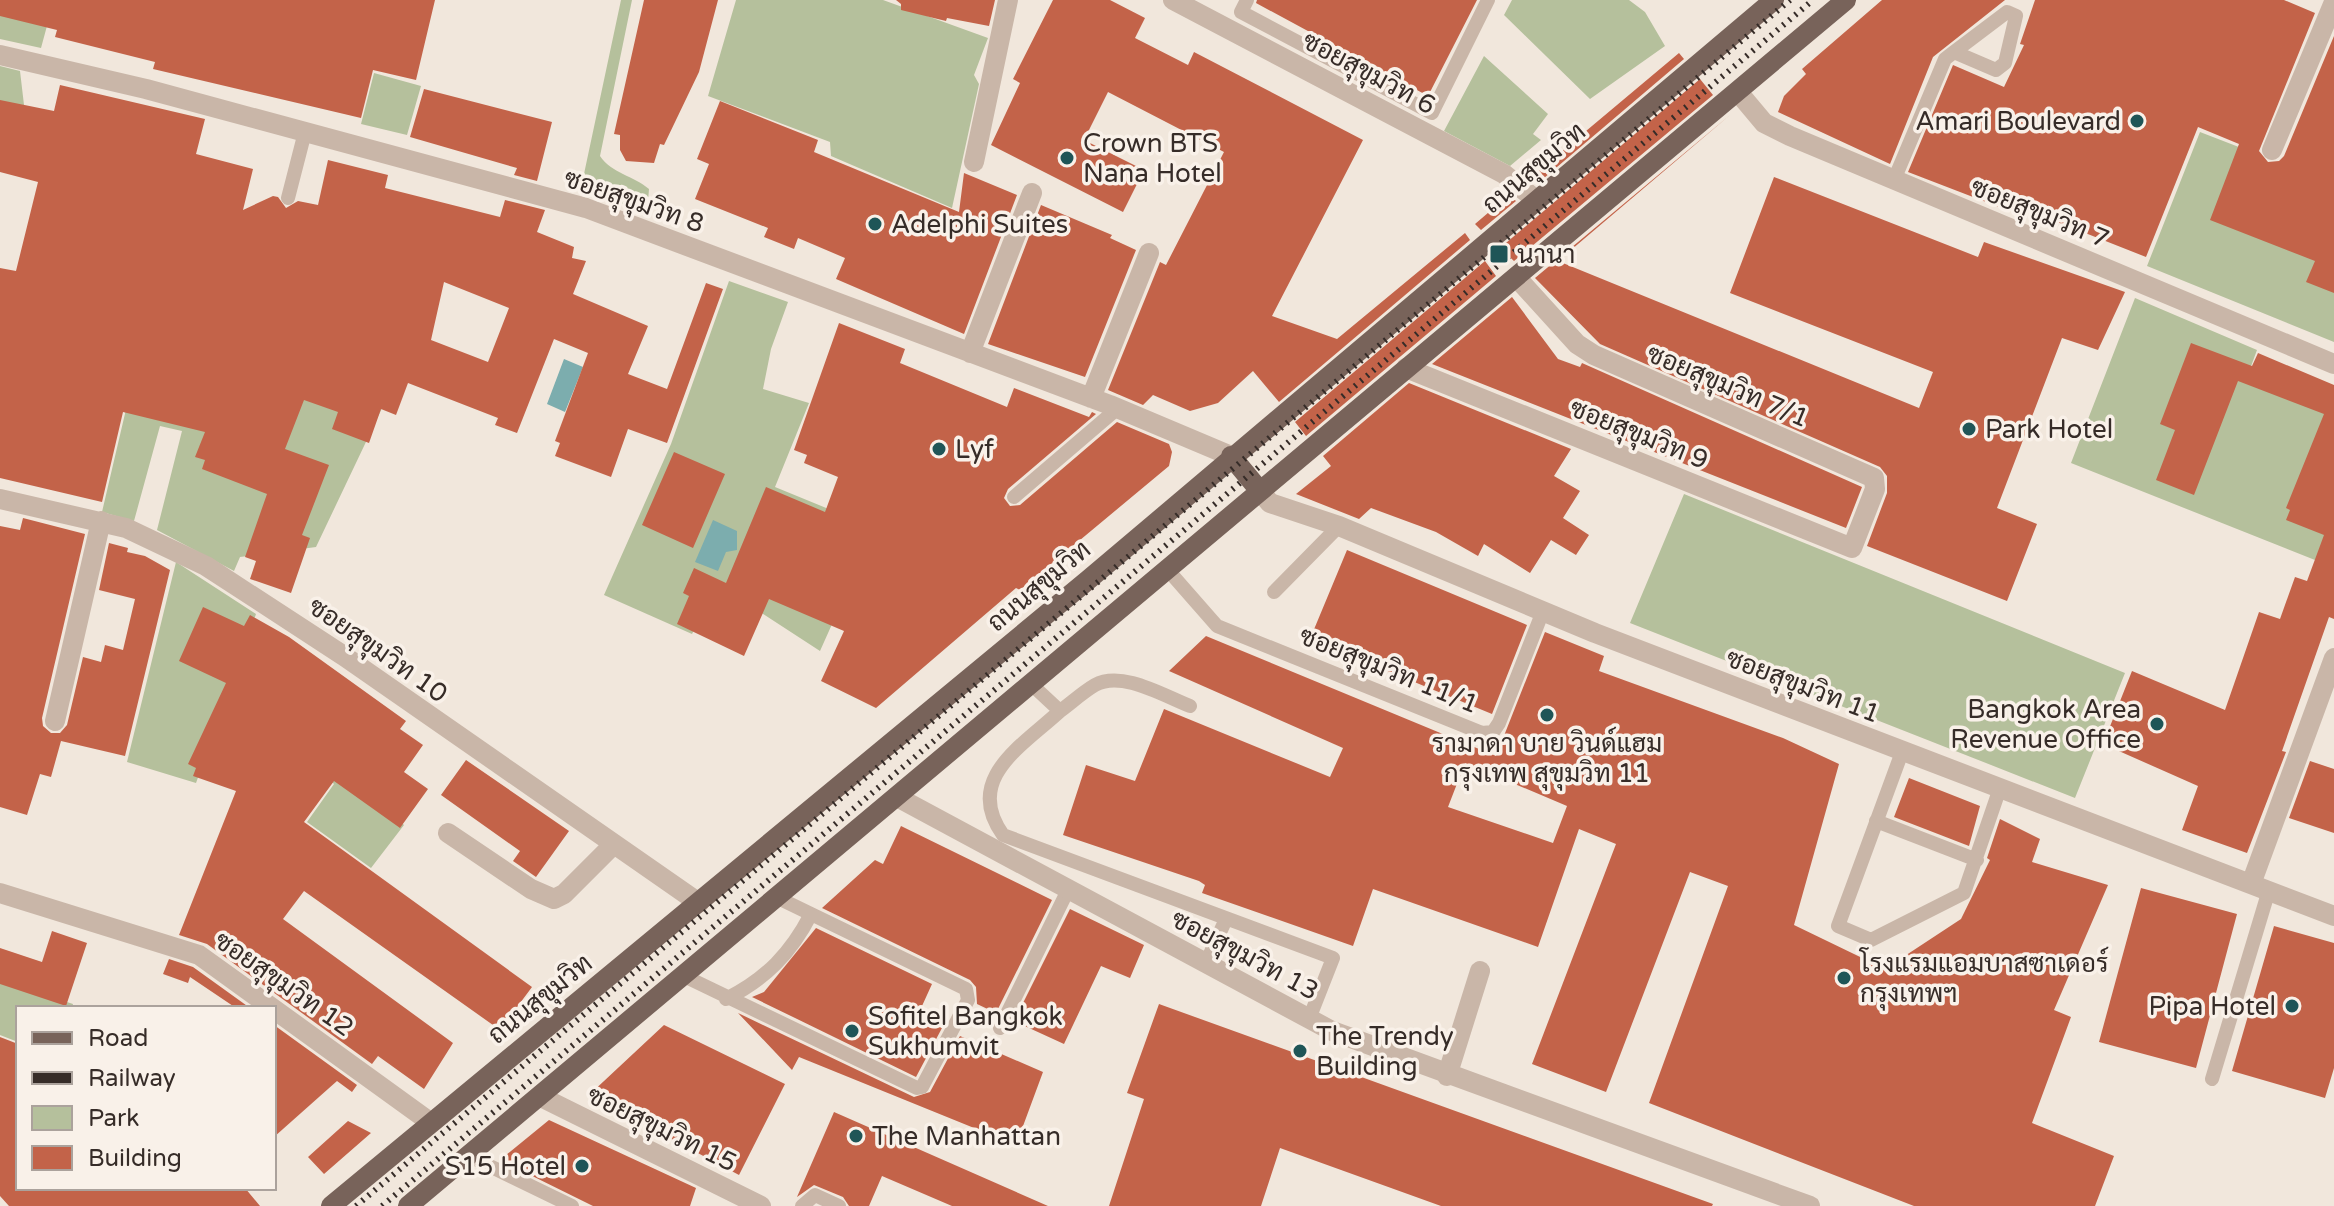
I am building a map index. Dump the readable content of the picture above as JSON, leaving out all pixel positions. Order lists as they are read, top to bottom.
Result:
{
  "streets": {
    "main road": ["ถนนสุขุมวิท"],
    "street": [
      "ซอยสุขุมวิท 6",
      "ซอยสุขุมวิท 8",
      "ซอยสุขุมวิท 7",
      "ซอยสุขุมวิท 7/1",
      "ซอยสุขุมวิท 9",
      "ซอยสุขุมวิท 10",
      "ซอยสุขุมวิท 11",
      "ซอยสุขุมวิท 13",
      "ซอยสุขุมวิท 12",
      "ซอยสุขุมวิท 15"
    ],
    "lane": ["ซอยสุขุมวิท 11/1"]
  },
  "crossings": [
    ["ซอยสุขุมวิท 6", "ถนนสุขุมวิท"],
    ["ถนนสุขุมวิท", "ซอยสุขุมวิท 8"],
    ["ถนนสุขุมวิท", "ซอยสุขุมวิท 10"],
    ["ถนนสุขุมวิท", "ซอยสุขุมวิท 12"],
    ["ซอยสุขุมวิท 7/1", "ซอยสุขุมวิท 9"],
    ["ซอยสุขุมวิท 11/1", "ซอยสุขุมวิท 11"]
  ],
  "places": {
    "other": [
      "Amari Boulevard",
      "Crown BTS Nana Hotel",
      "Adelphi Suites",
      "Park Hotel",
      "Lyf",
      "รามาดา บาย วินด์แฮม กรุงเทพ สุขุมวิท 11",
      "Bangkok Area Revenue Office",
      "โรงแรมแอมบาสซาเดอร์ กรุงเทพฯ",
      "Pipa Hotel",
      "Sofitel Bangkok Sukhumvit",
      "The Trendy Building",
      "The Manhattan",
      "S15 Hotel"
    ],
    "transit": ["นานา"]
  },
  "legend": [
    "Road",
    "Railway",
    "Park",
    "Building"
  ]
}
